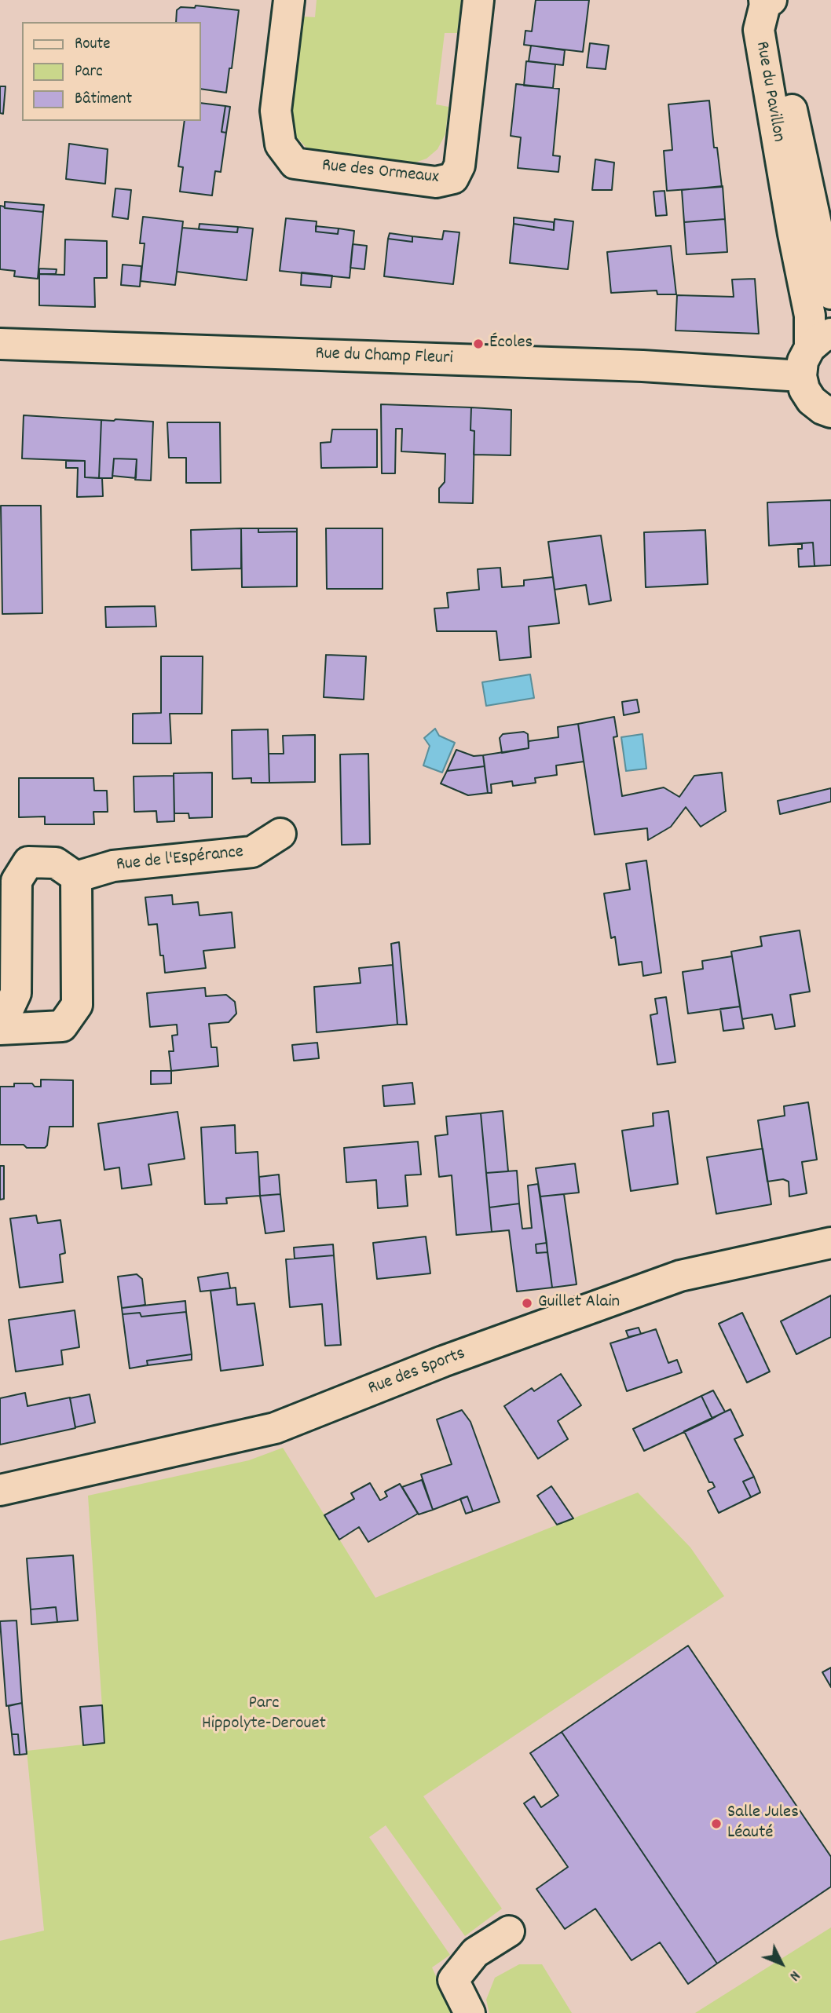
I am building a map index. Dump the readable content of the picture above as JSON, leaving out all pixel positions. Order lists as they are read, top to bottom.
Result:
{
  "streets": {
    "street": [
      "Rue du Pavillon",
      "Rue des Ormeaux",
      "Rue du Champ Fleuri",
      "Rue de l'Espérance",
      "Rue des Sports"
    ]
  },
  "crossings": [
    ["Rue du Pavillon", "Rue du Champ Fleuri"]
  ],
  "parks": ["Parc Hippolyte-Derouet"],
  "places": ["Écoles", "Guillet Alain", "Salle Jules Léauté"],
  "legend": ["Route", "Parc", "Bâtiment"],
  "north": "bottom right"
}
